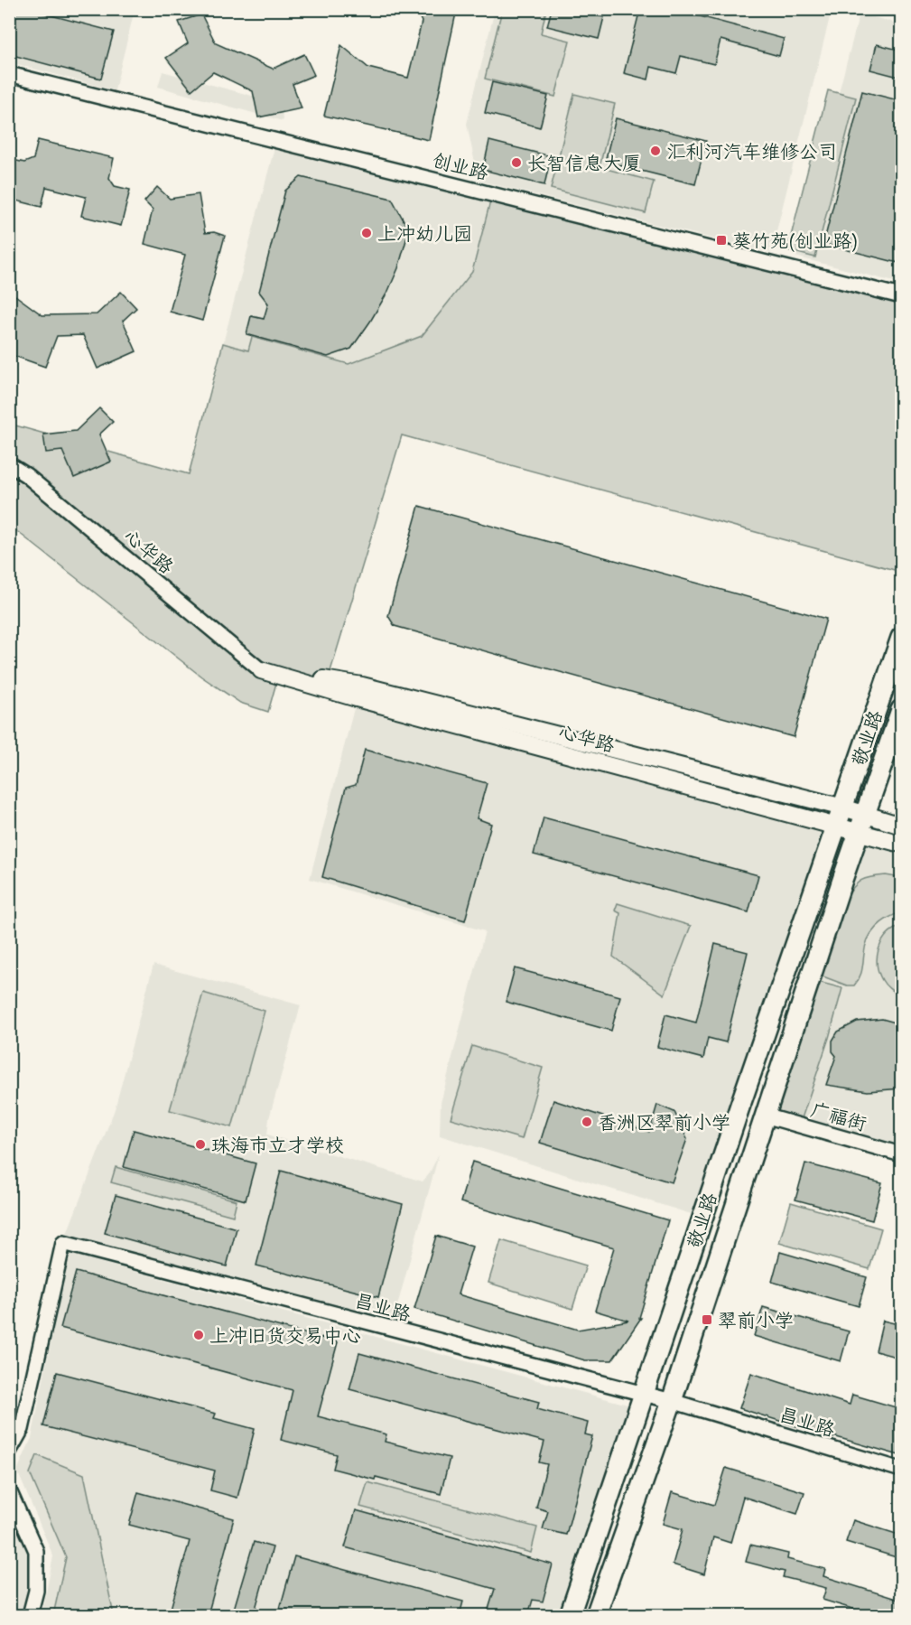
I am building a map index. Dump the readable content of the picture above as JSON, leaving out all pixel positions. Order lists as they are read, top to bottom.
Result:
{
  "streets": {
    "main road": ["敬业路"],
    "street": [
      "创业路",
      "心华路",
      "广福街",
      "昌业路"
    ]
  },
  "crossings": [
    ["心华路", "敬业路"],
    ["敬业路", "广福街"],
    ["敬业路", "昌业路"]
  ],
  "places": {
    "other": [
      "汇利河汽车维修公司",
      "长智信息大厦",
      "上冲幼儿园",
      "香洲区翠前小学",
      "珠海市立才学校",
      "上冲旧货交易中心"
    ],
    "transit": ["葵竹苑(创业路)", "翠前小学"]
  }
}
